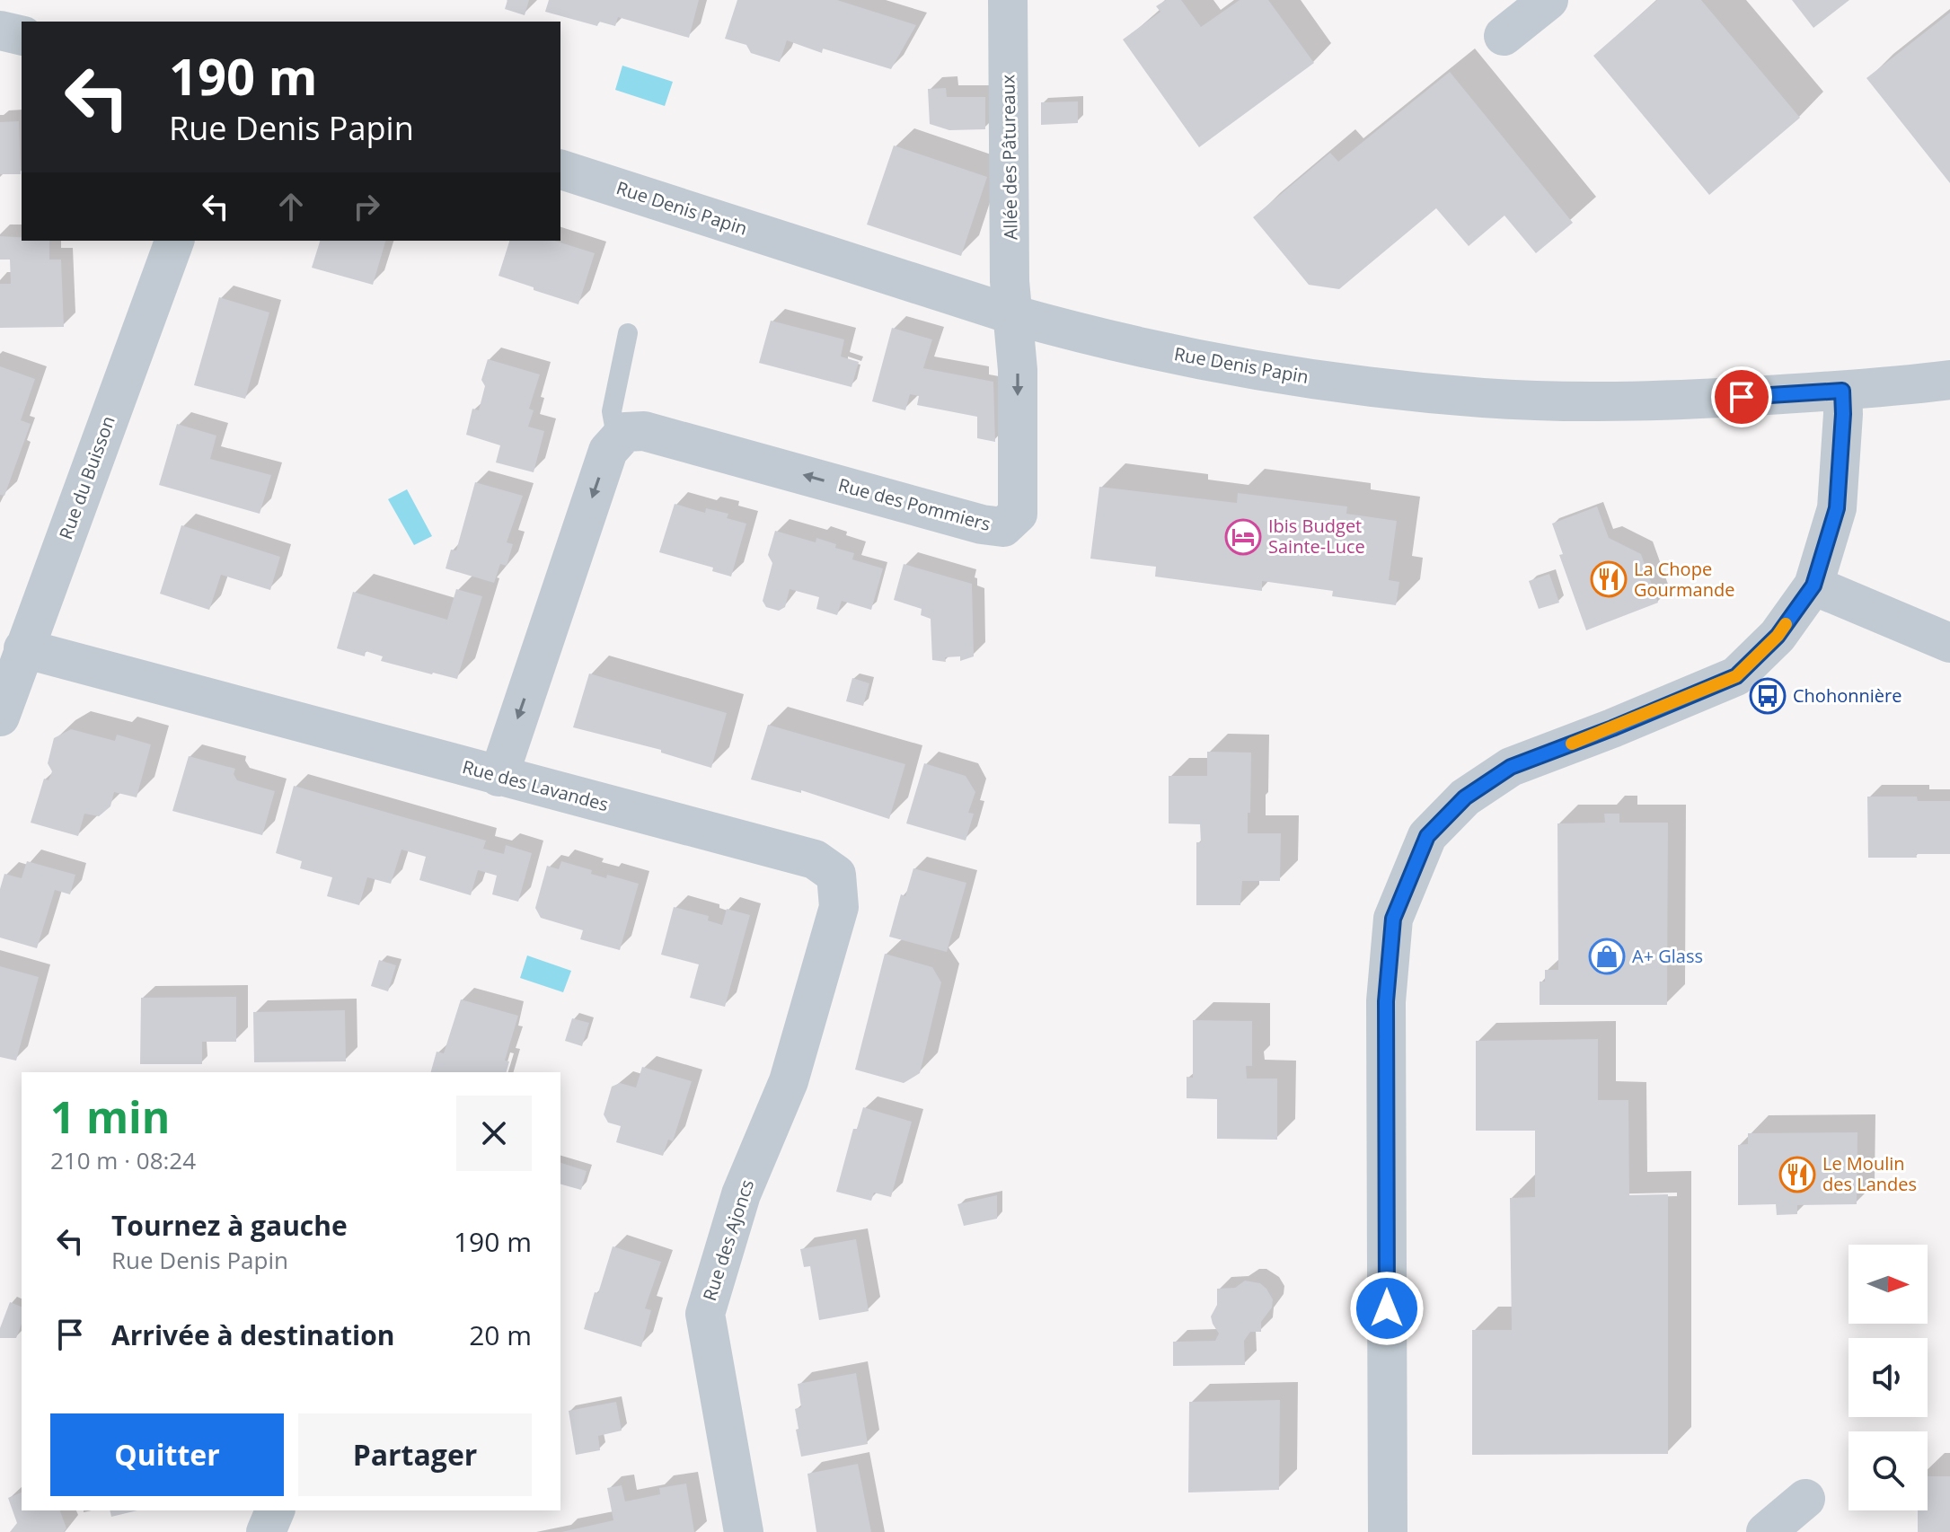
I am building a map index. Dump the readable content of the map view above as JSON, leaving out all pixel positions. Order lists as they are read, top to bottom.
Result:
{
  "streets": {
    "street": [
      "Allée des Pâtureaux",
      "Rue Denis Papin",
      "Rue du Buisson",
      "Rue des Pommiers",
      "Rue des Lavandes",
      "Rue des Ajoncs"
    ]
  },
  "crossings": [
    ["Allée des Pâtureaux", "Rue Denis Papin"],
    ["Allée des Pâtureaux", "Rue des Pommiers"],
    ["Rue Denis Papin", "Rue des Pommiers"],
    ["Rue du Buisson", "Rue des Lavandes"],
    ["Rue des Lavandes", "Rue des Ajoncs"]
  ],
  "places": {
    "hotel": ["Ibis Budget Sainte-Luce"],
    "restaurant": ["La Chope Gourmande", "Le Moulin des Landes"],
    "bus stop": ["Chohonnière"],
    "shop": ["A+ Glass"]
  },
  "north": "right",
  "page": {
    "turn": ["190 m", "Rue Denis Papin"],
    "heading": ["1 min", "210 m · 08:24"],
    "list": [
      {
        "name": "Tournez à gauche",
        "note": "Rue Denis Papin",
        "value": "190 m"
      },
      {
        "name": "Arrivée à destination",
        "value": "20 m"
      }
    ],
    "buttons": ["Quitter", "Partager"]
  }
}
